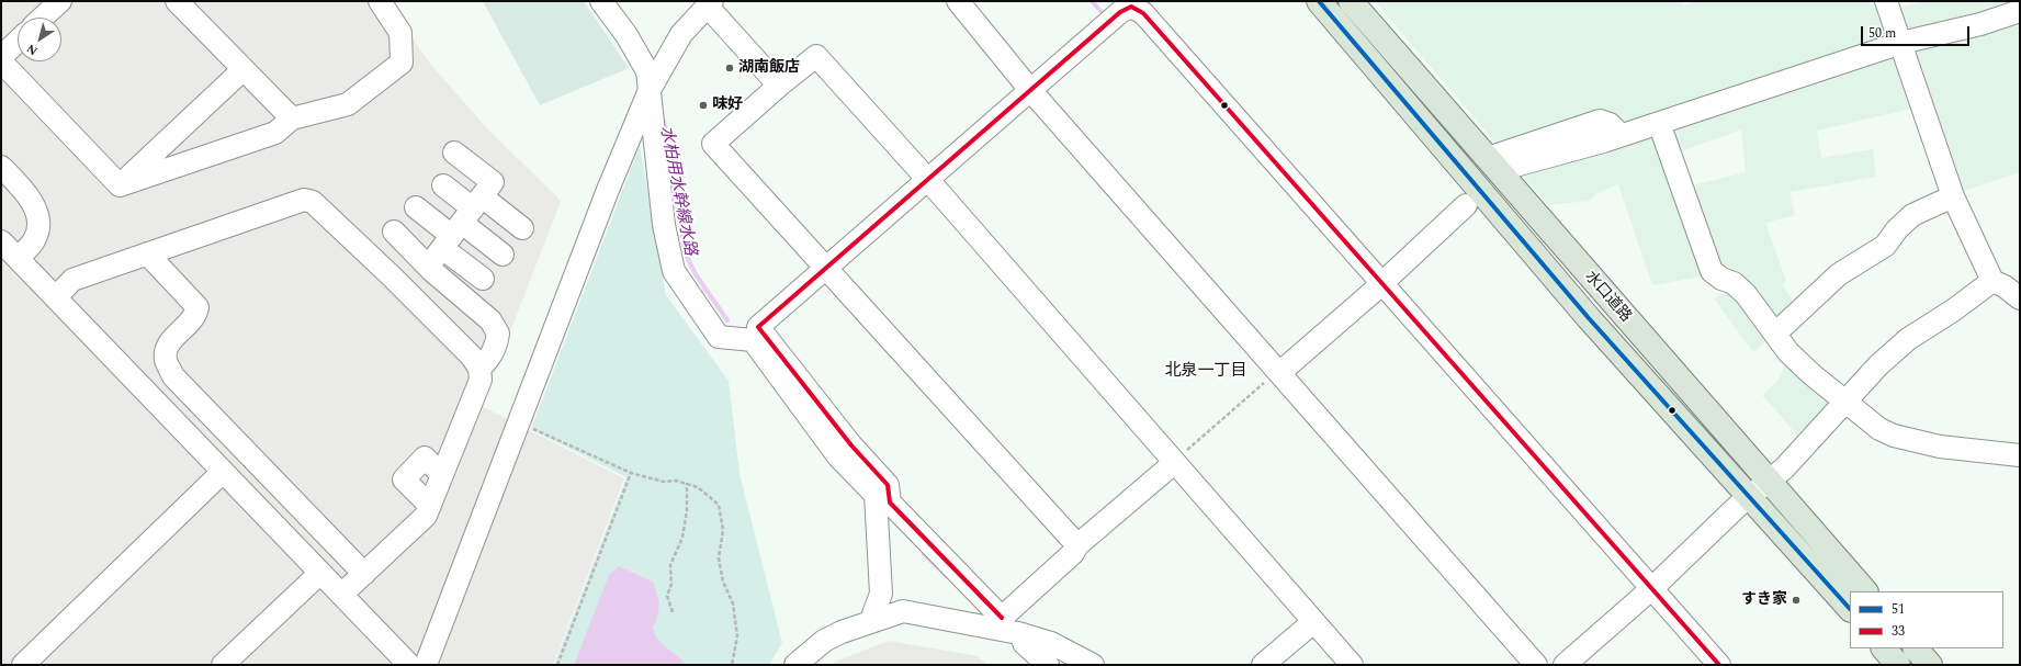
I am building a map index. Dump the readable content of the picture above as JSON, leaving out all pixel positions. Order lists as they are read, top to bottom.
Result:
{
  "streets": {
    "highway": ["水口道路"]
  },
  "districts": ["北泉一丁目"],
  "water": ["水柏用水幹線水路"],
  "places": ["湖南飯店", "味好", "すき家"],
  "lines": ["transit line 51", "transit line 33"],
  "legend": ["51", "33"],
  "scale_bar": "50 m",
  "north": "bottom left"
}
